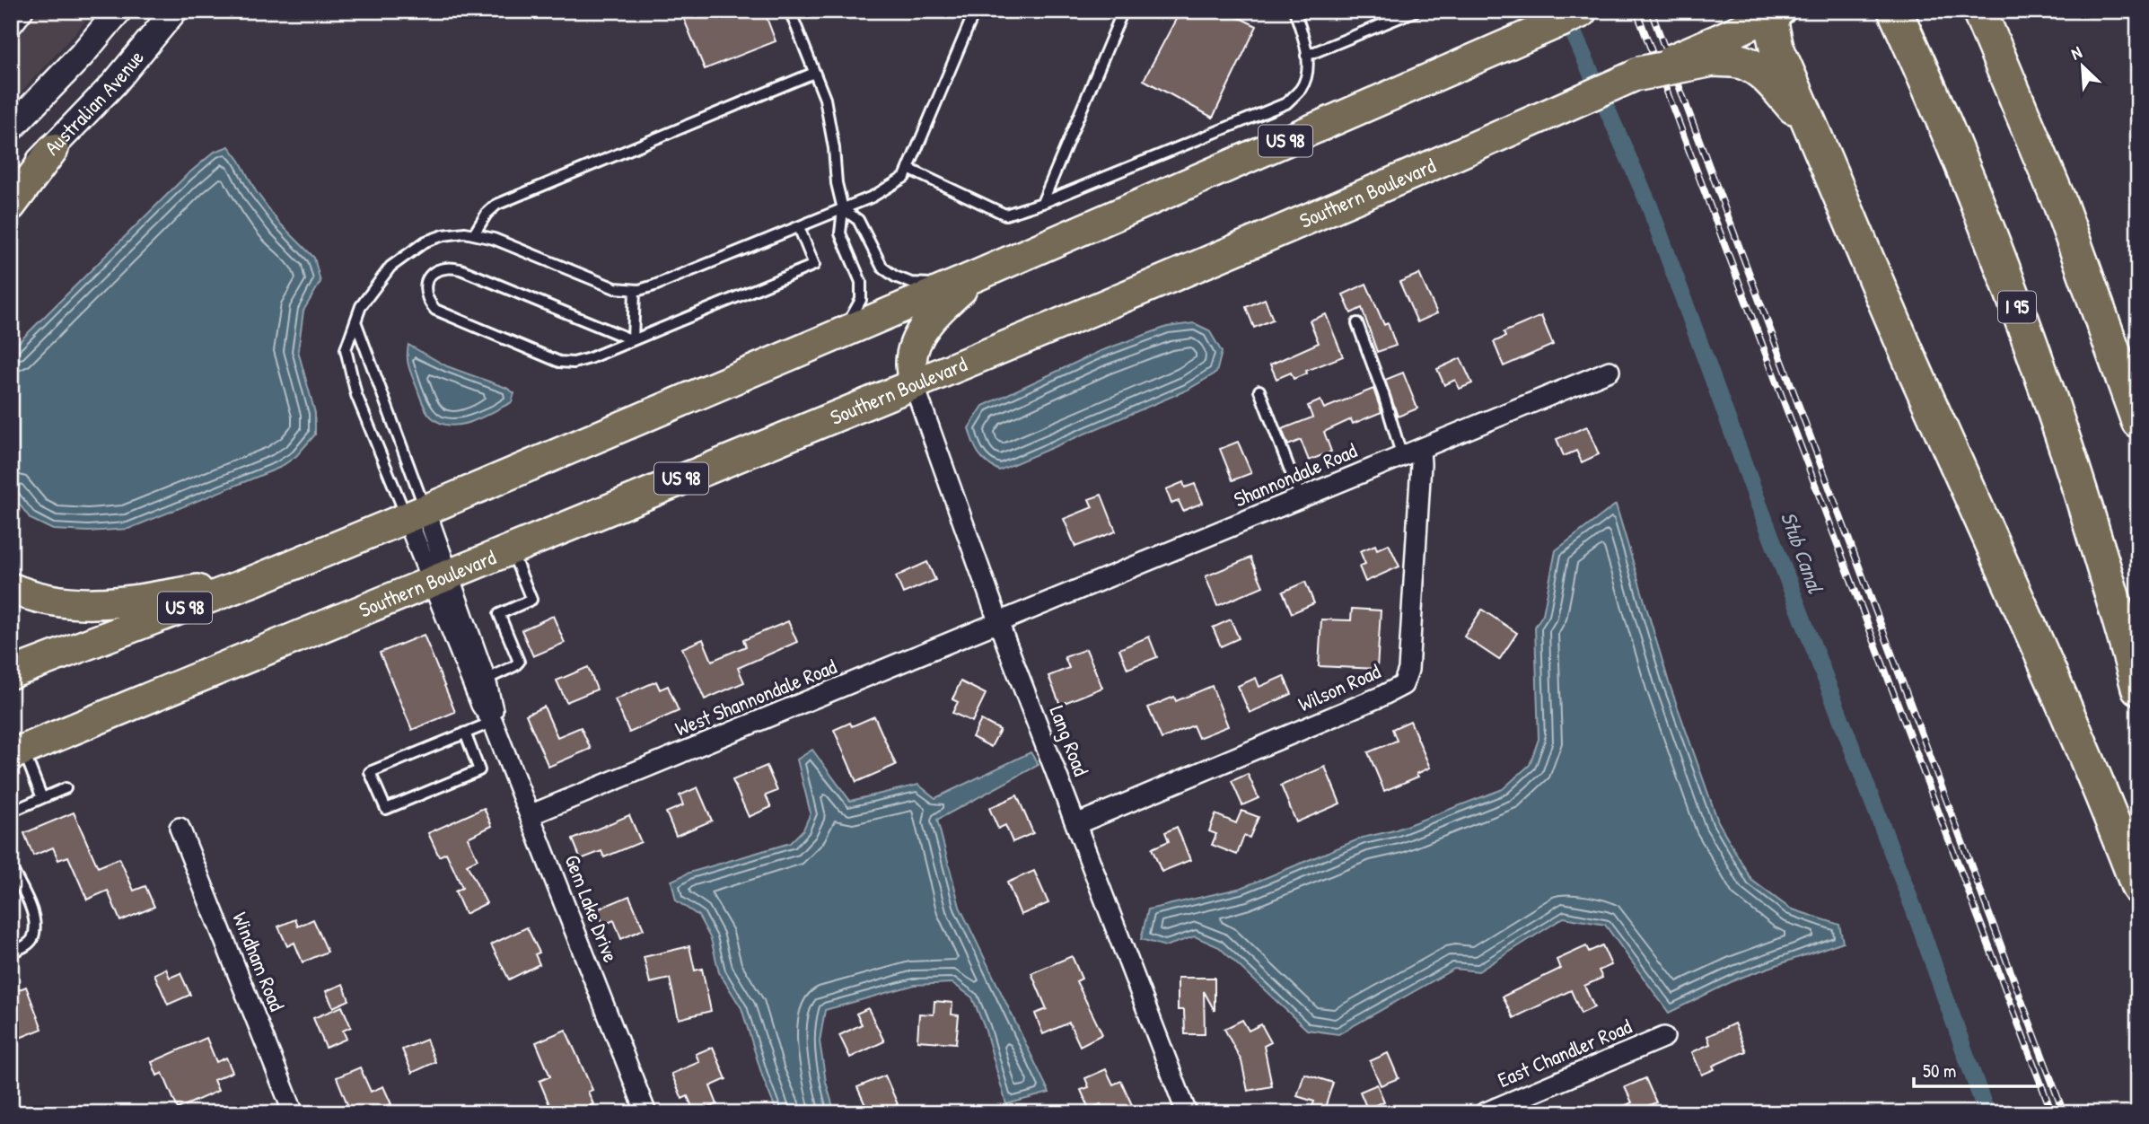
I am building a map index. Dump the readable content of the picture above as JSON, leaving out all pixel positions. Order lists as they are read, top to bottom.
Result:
{
  "streets": {
    "highway": ["US 98", "Southern Boulevard", "I 95"],
    "main road": ["Australian Avenue"],
    "street": [
      "Shannondale Road",
      "Wilson Road",
      "West Shannondale Road",
      "Lang Road",
      "Gem Lake Drive",
      "Windham Road",
      "East Chandler Road"
    ]
  },
  "crossings": [
    ["US 98", "Gem Lake Drive"],
    ["Southern Boulevard", "Lang Road"],
    ["Southern Boulevard", "Gem Lake Drive"],
    ["Shannondale Road", "Wilson Road"],
    ["Shannondale Road", "West Shannondale Road"],
    ["Shannondale Road", "Lang Road"],
    ["Wilson Road", "Lang Road"],
    ["West Shannondale Road", "Lang Road"],
    ["West Shannondale Road", "Gem Lake Drive"]
  ],
  "water": ["Stub Canal"],
  "scale_bar": "50 m",
  "north": "top left"
}
